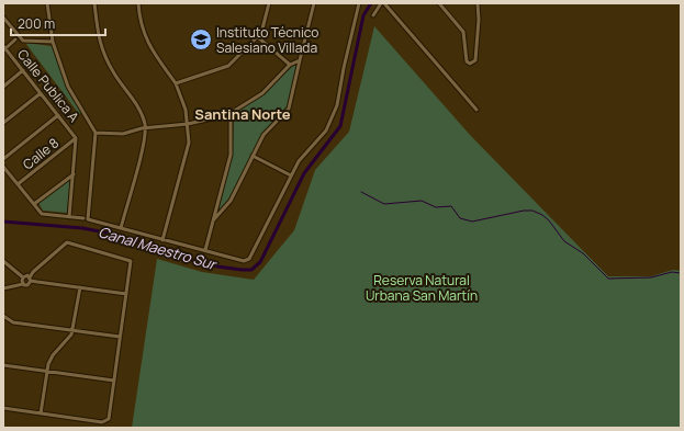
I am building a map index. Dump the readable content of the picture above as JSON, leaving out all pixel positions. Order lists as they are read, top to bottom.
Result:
{
  "streets": {
    "street": ["Calle Publica A", "Calle 8"]
  },
  "crossings": [
    ["Calle Publica A", "Calle 8"]
  ],
  "districts": ["Santina Norte"],
  "water": ["Canal Maestro Sur"],
  "parks": ["Reserva Natural Urbana San Martín"],
  "places": {
    "school or university": ["Instituto Técnico Salesiano Villada"]
  },
  "scale_bar": "200 m"
}
